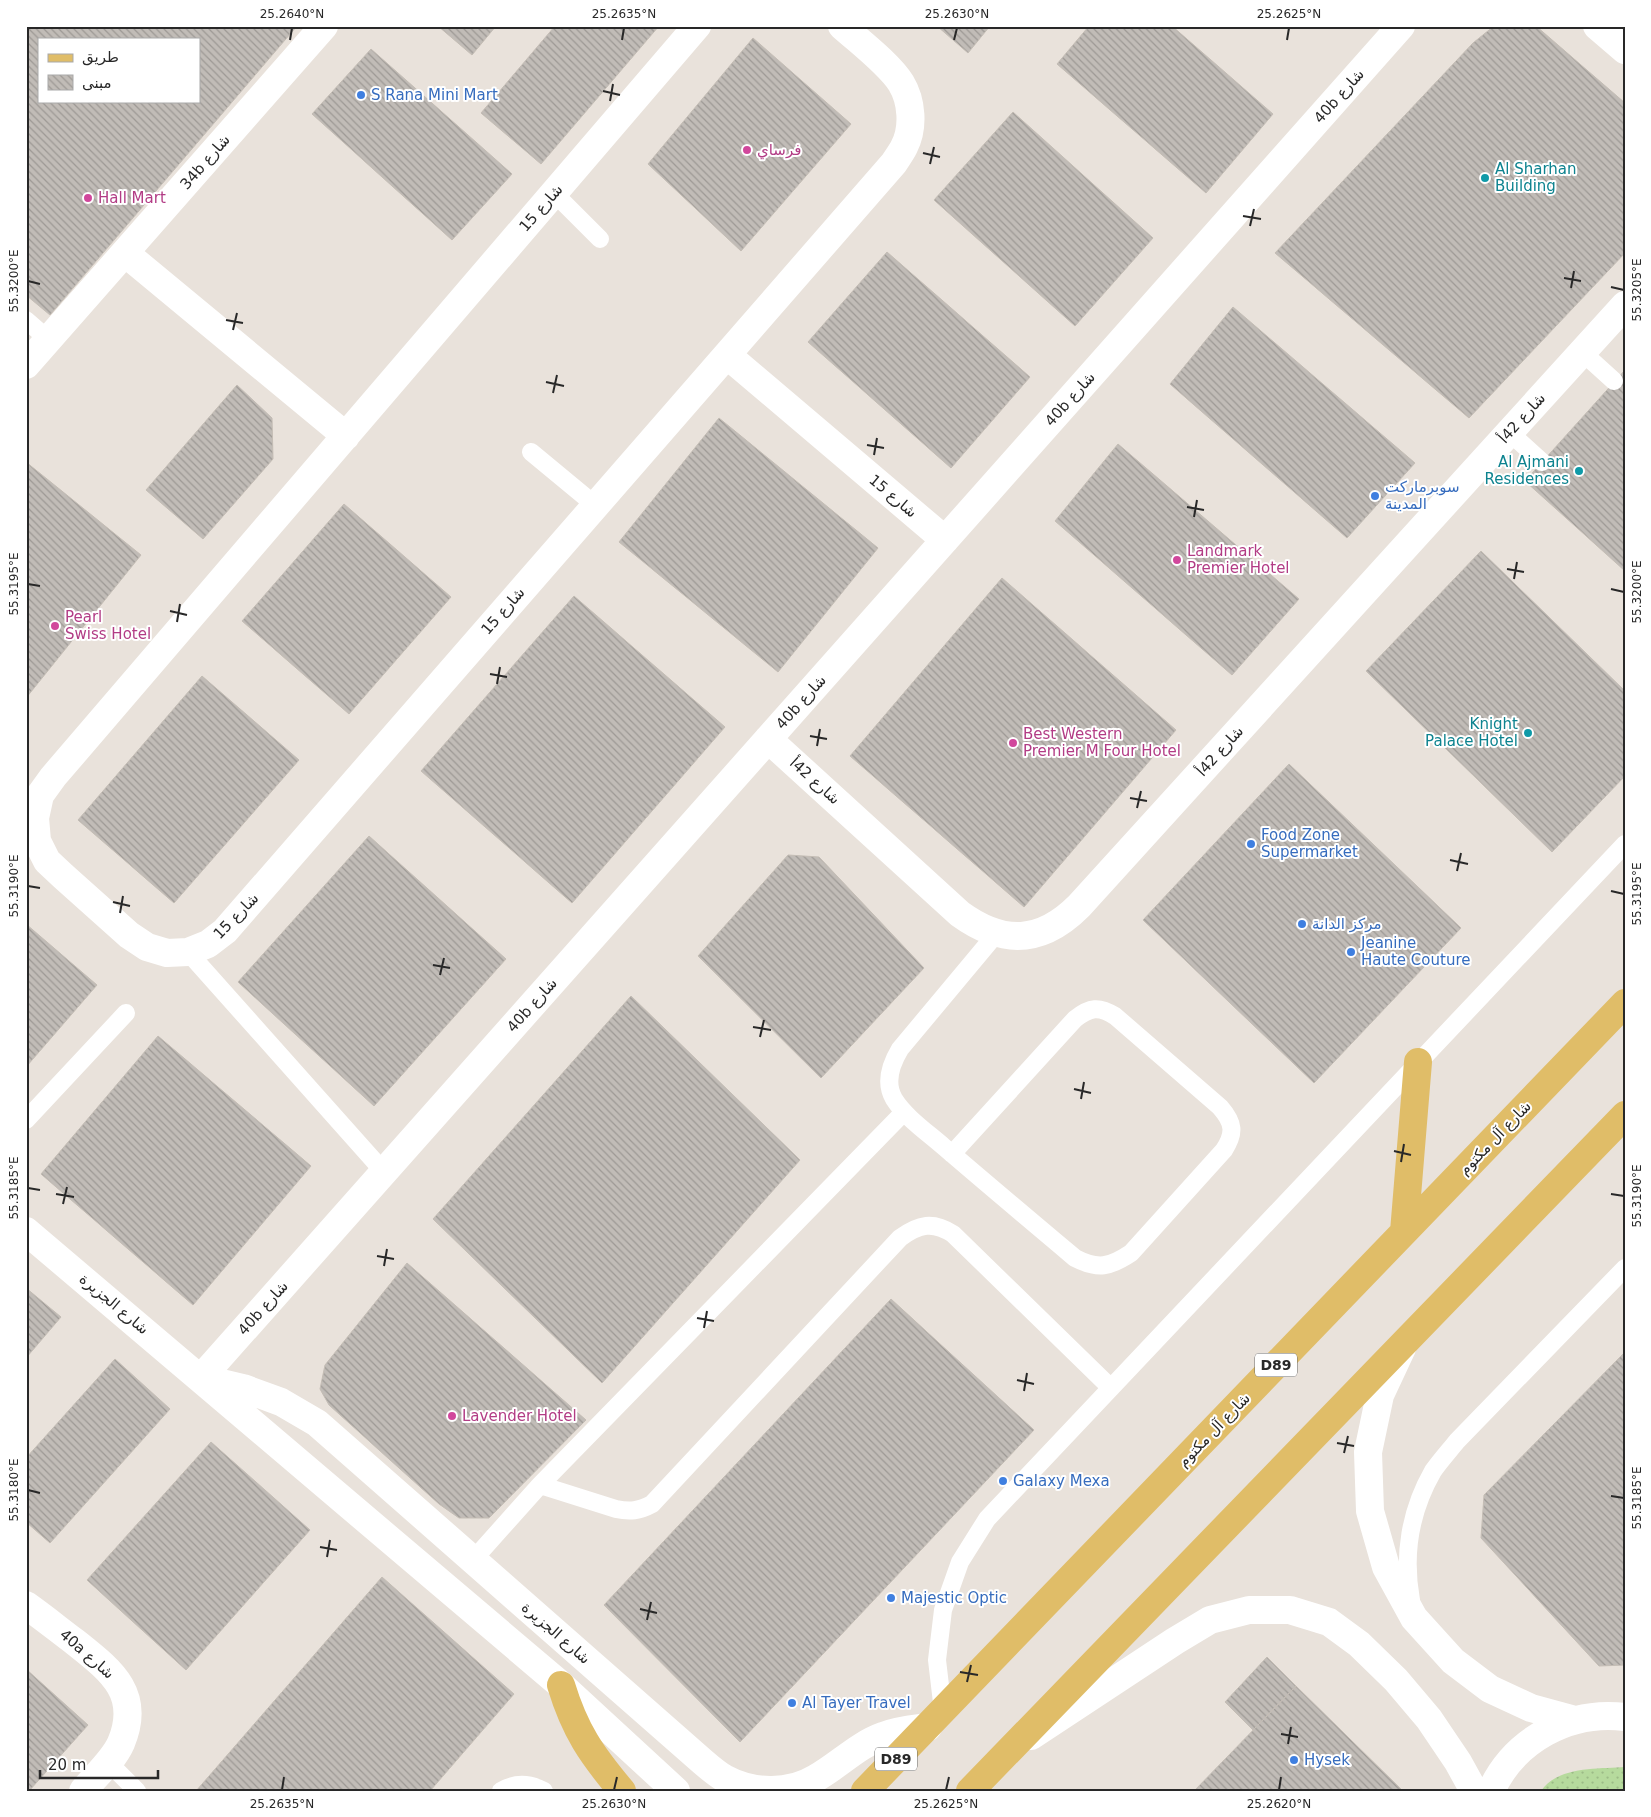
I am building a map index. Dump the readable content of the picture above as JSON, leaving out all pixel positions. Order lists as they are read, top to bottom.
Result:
{
  "streets": {
    "main road": ["شارع آل مكتوم", "D89"],
    "street": [
      "40b شارع",
      "34b شارع",
      "شارع 15",
      "شارع 42أ",
      "شارع الجزيرة",
      "40a شارع"
    ]
  },
  "crossings": [
    ["40b شارع", "شارع 15"],
    ["40b شارع", "شارع 42أ"],
    ["40b شارع", "شارع الجزيرة"],
    ["شارع آل مكتوم", "شارع الجزيرة"]
  ],
  "places": [
    "S Rana Mini Mart",
    "فرساي",
    "Al Sharhan Building",
    "Hall Mart",
    "Al Ajmani Residences",
    "سوبرماركت المدينة",
    "Landmark Premier Hotel",
    "Pearl Swiss Hotel",
    "Knight Palace Hotel",
    "Best Western Premier M Four Hotel",
    "Food Zone Supermarket",
    "مركز الدانة",
    "Jeanine Haute Couture",
    "Lavender Hotel",
    "Galaxy Mexa",
    "Majestic Optic",
    "Al Tayer Travel",
    "Hysek"
  ],
  "legend": ["طريق", "مبنى"],
  "scale_bar": "20 m",
  "coordinates": [
    "25.2640°N",
    "25.2635°N",
    "25.2630°N",
    "25.2625°N",
    "55.3200°E",
    "55.3205°E",
    "55.3195°E",
    "55.3190°E",
    "55.3185°E",
    "55.3180°E",
    "25.2620°N"
  ]
}
